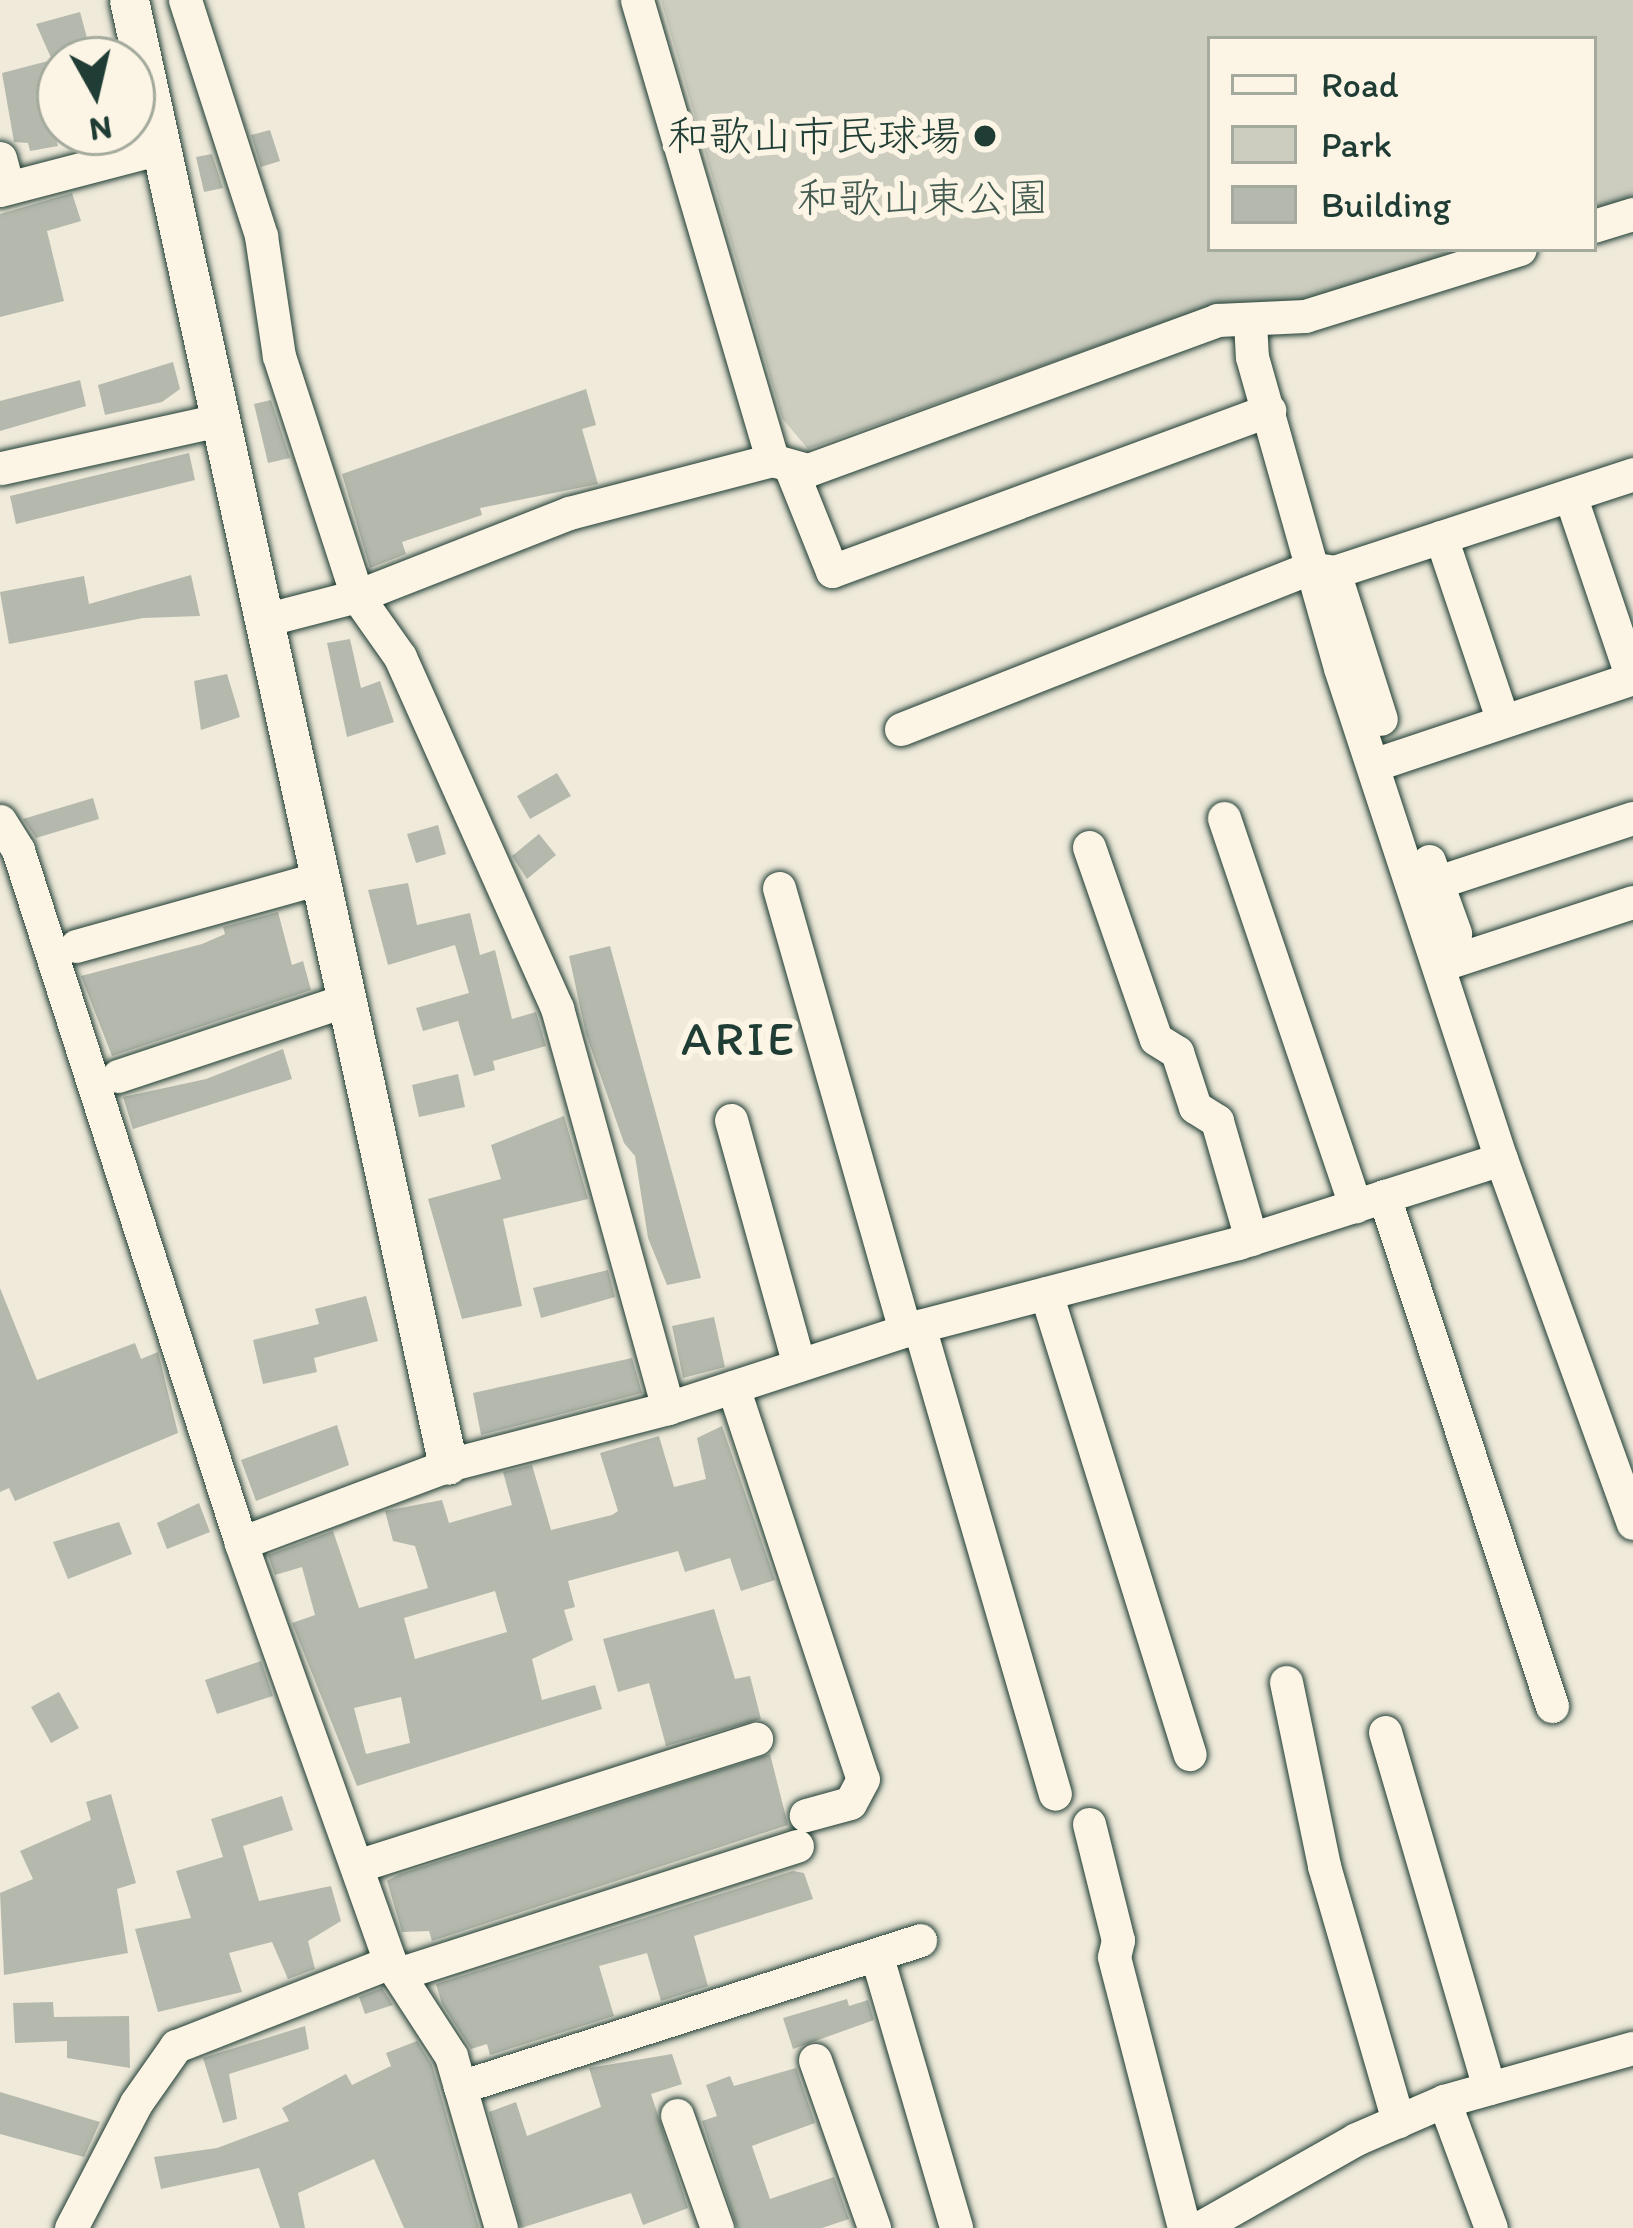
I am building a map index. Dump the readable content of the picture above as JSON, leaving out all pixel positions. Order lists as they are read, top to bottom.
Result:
{
  "districts": ["ARIE"],
  "parks": ["和歌山東公園"],
  "places": ["和歌山市民球場"],
  "legend": ["Road", "Park", "Building"],
  "north": "bottom"
}
